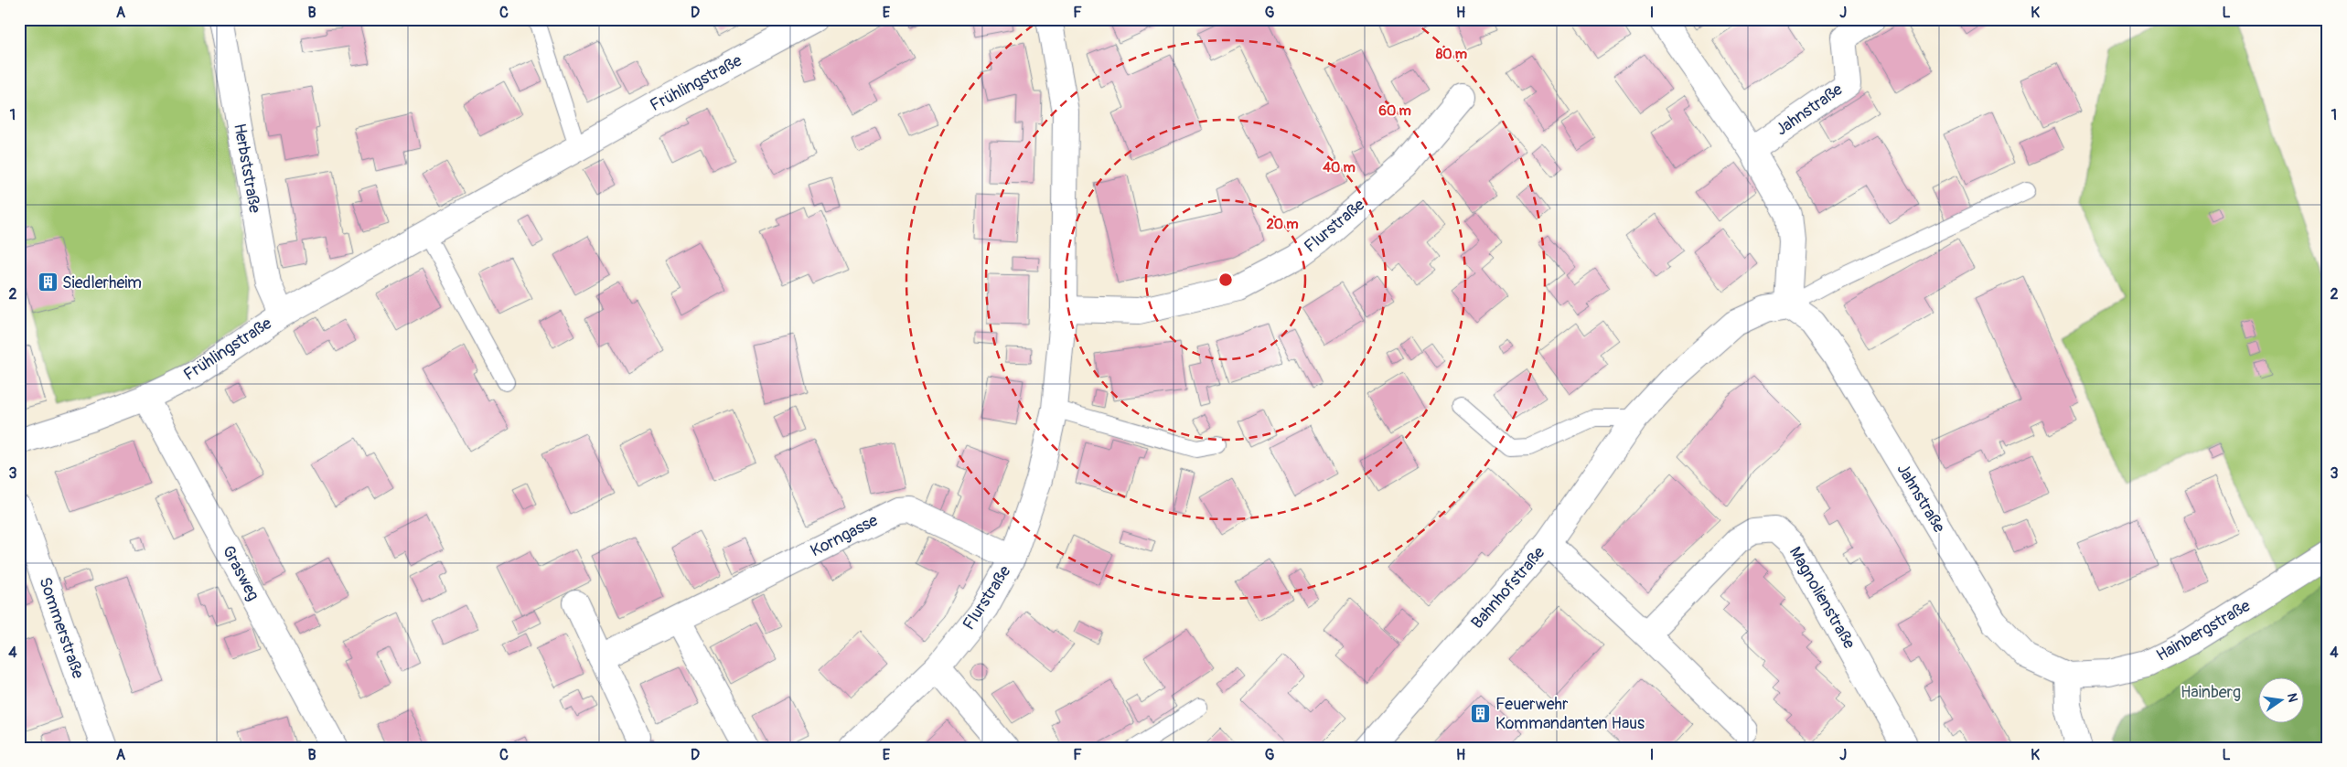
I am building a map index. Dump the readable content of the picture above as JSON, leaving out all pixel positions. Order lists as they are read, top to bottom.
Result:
{
  "streets": {
    "street": [
      "Frühlingstraße",
      "Jahnstraße",
      "Herbststraße",
      "Flurstraße",
      "Korngasse",
      "Grasweg",
      "Bahnhofstraße",
      "Magnolienstraße",
      "Sommerstraße",
      "Hainbergstraße"
    ]
  },
  "crossings": [
    ["Frühlingstraße", "Herbststraße"],
    ["Frühlingstraße", "Grasweg"],
    ["Jahnstraße", "Bahnhofstraße"],
    ["Jahnstraße", "Hainbergstraße"],
    ["Flurstraße", "Korngasse"]
  ],
  "parks": ["Hainberg"],
  "places": {
    "building": ["Siedlerheim", "Feuerwehr Kommandanten Haus"]
  },
  "north": "right",
  "grid": {
    "columns": [
      "A",
      "B",
      "C",
      "D",
      "E",
      "F",
      "G",
      "H",
      "I",
      "J",
      "K",
      "L"
    ],
    "rows": [
      "1",
      "2",
      "3",
      "4"
    ]
  },
  "rings": [
    "80 m",
    "60 m",
    "40 m",
    "20 m"
  ]
}
